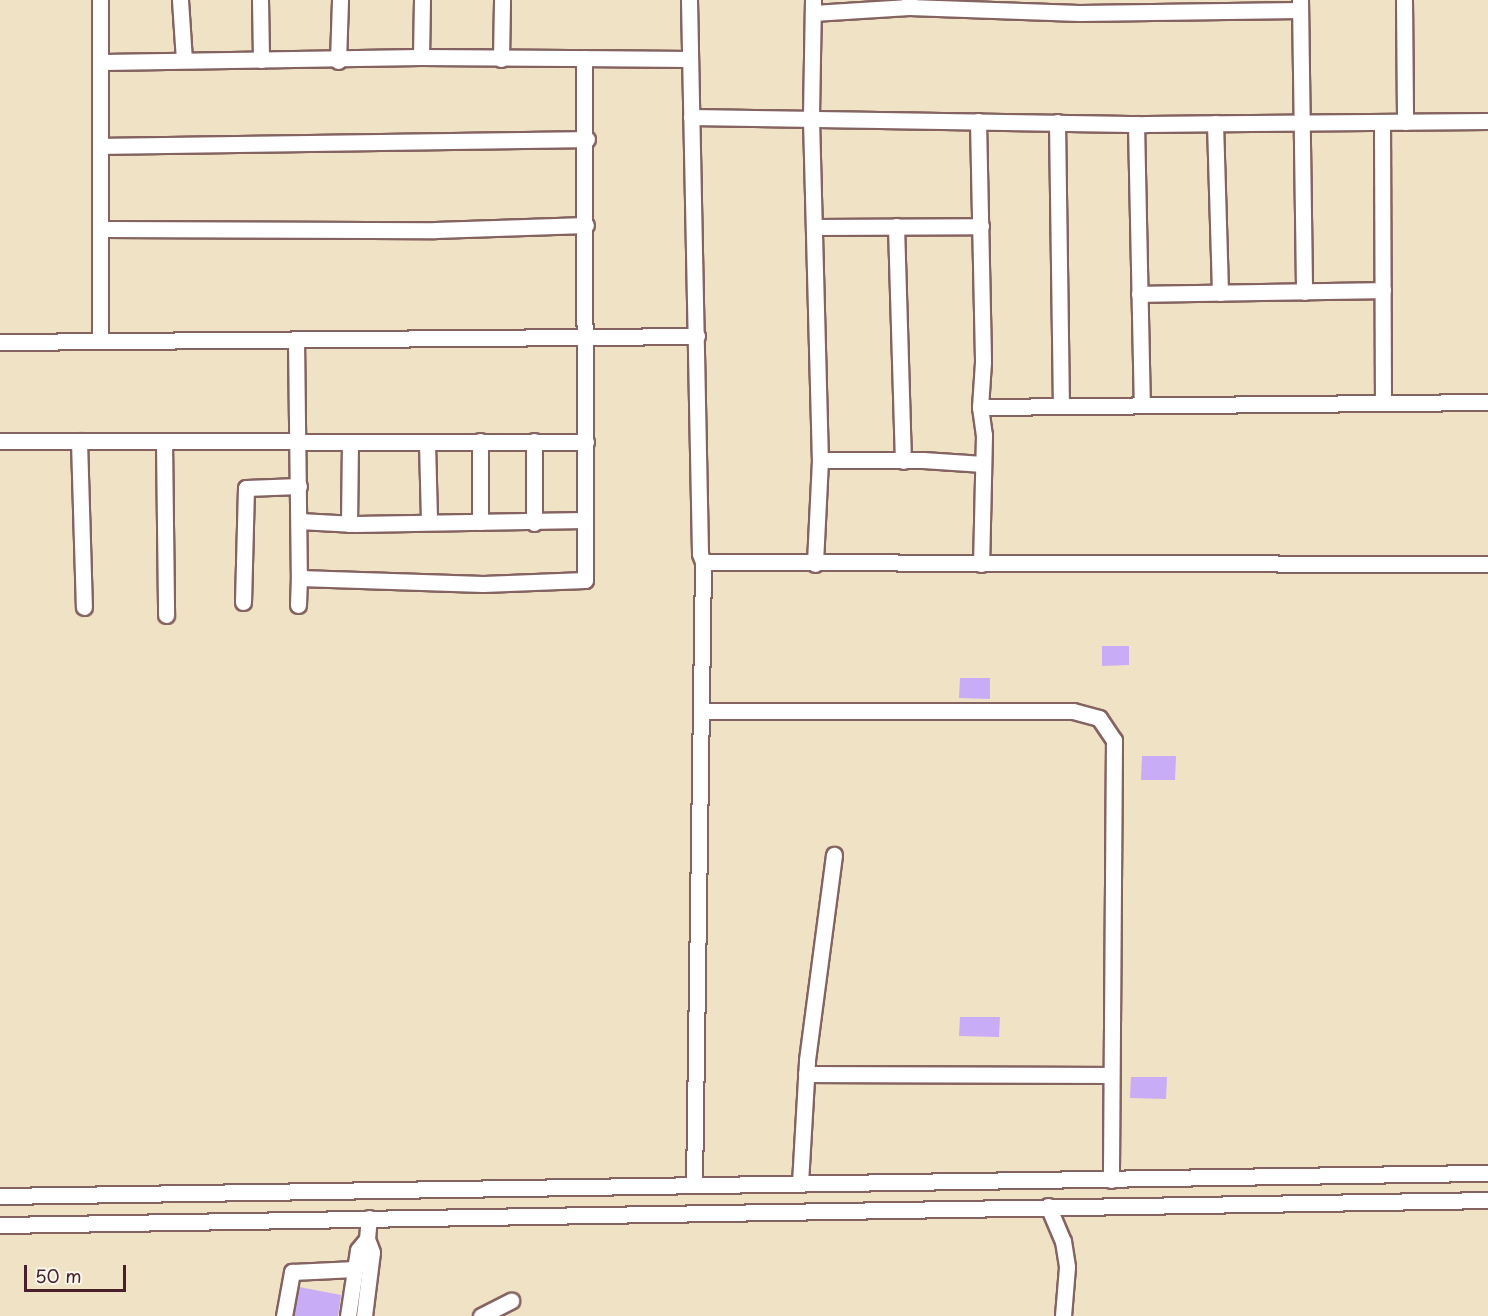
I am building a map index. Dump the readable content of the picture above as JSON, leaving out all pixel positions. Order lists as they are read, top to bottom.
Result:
{
  "scale_bar": "50 m"
}
